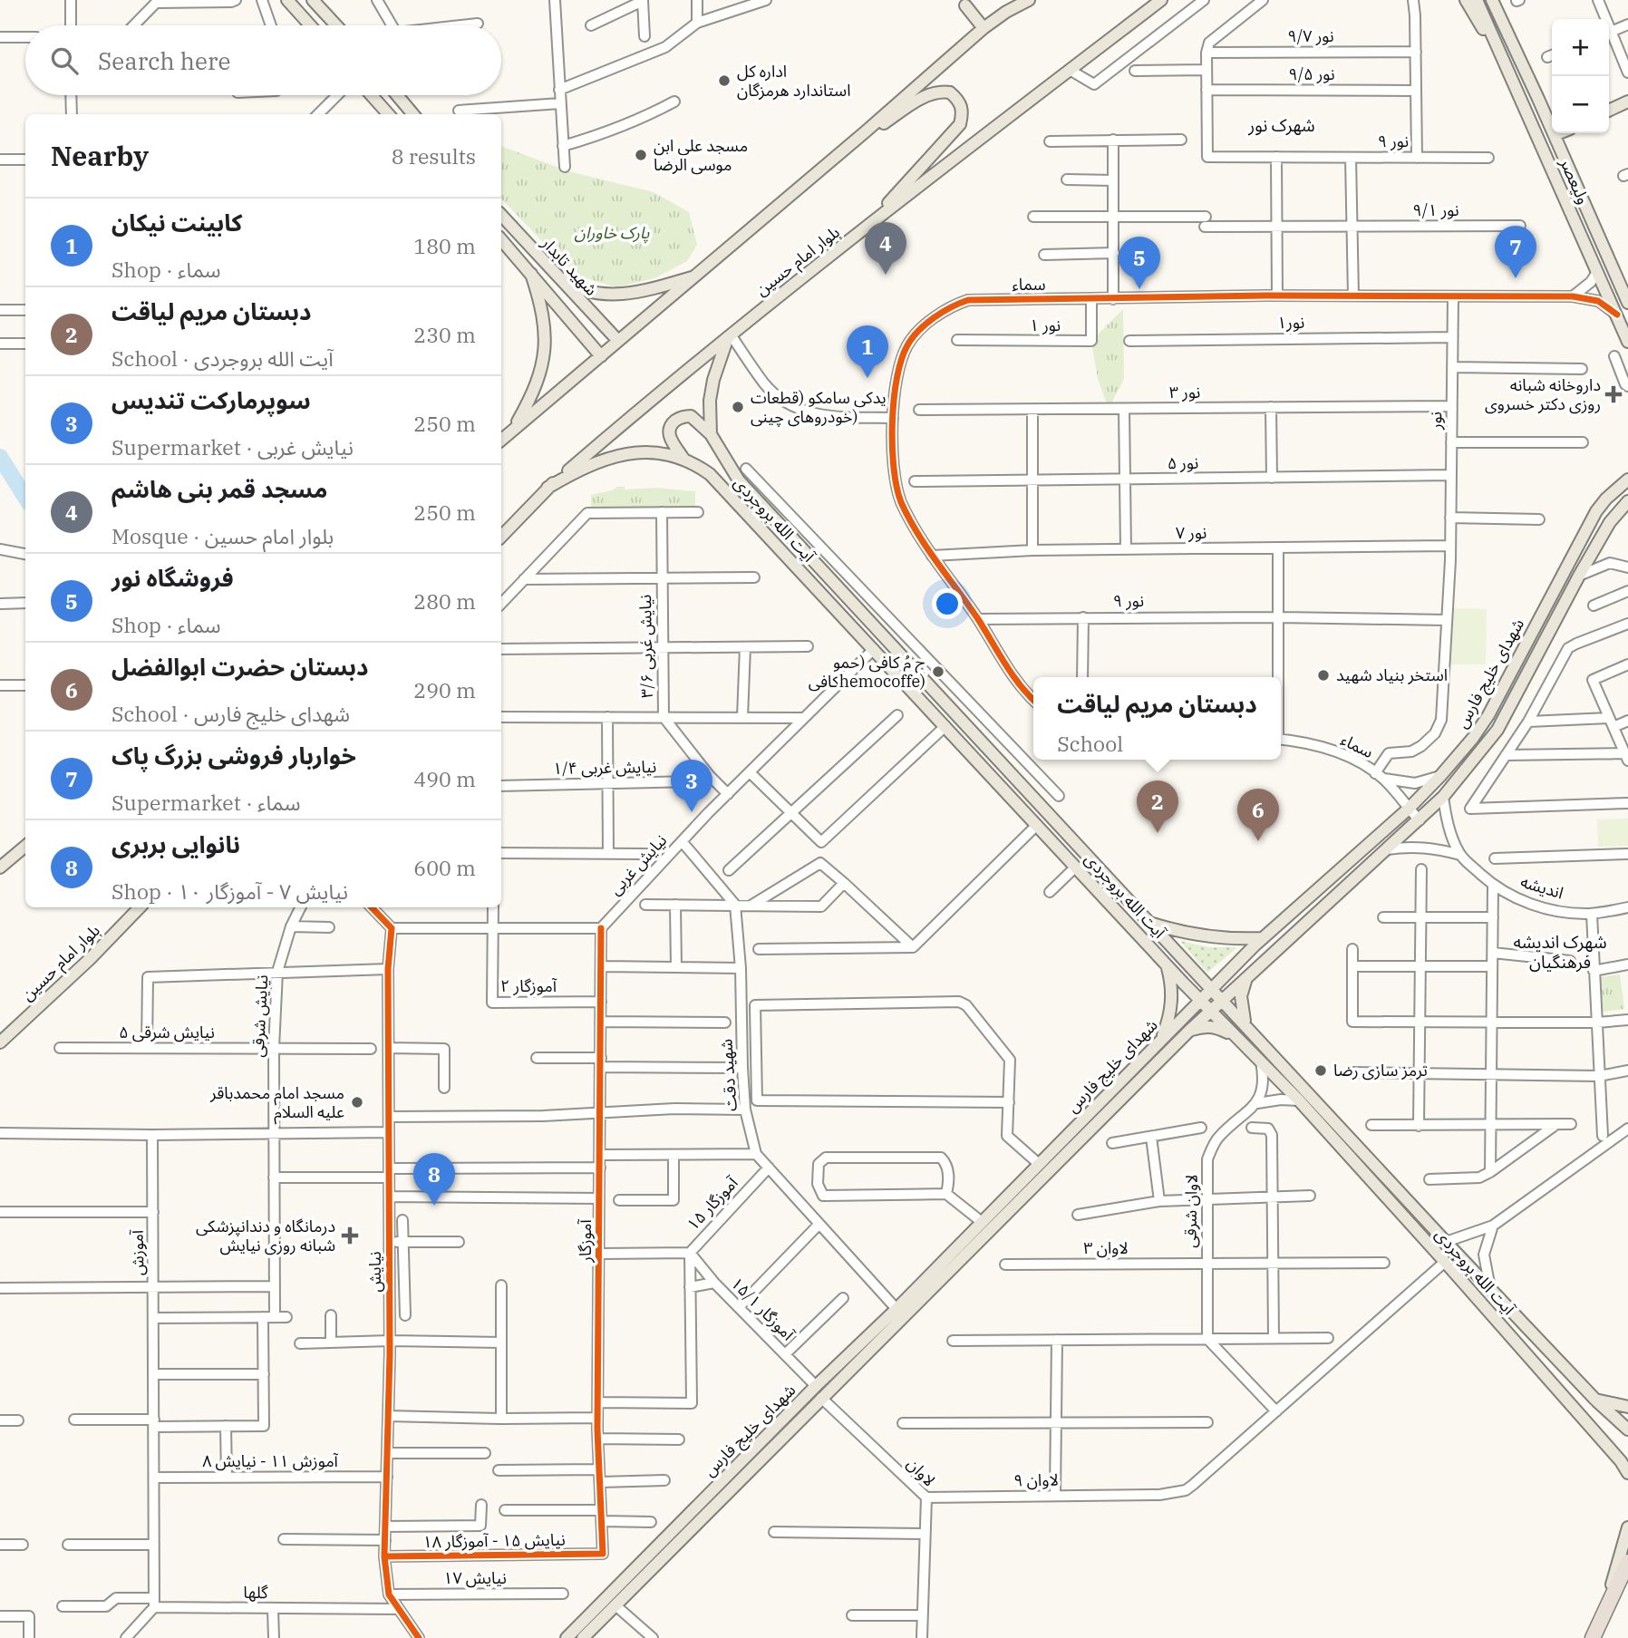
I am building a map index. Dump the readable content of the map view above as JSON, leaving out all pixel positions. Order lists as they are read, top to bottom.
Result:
{
  "streets": {
    "main road": [
      "ولیعصر",
      "بلوار امام حسین",
      "شهید تابدار",
      "آیت الله بروجردی",
      "شهدای خلیج فارس"
    ],
    "street": [
      "نور ۹/۷",
      "نور ۹/۵",
      "نور ۹",
      "نور ۹/۱",
      "سماء",
      "نور۱",
      "نور ۱",
      "نور ۳",
      "نور",
      "نور ۵",
      "نور ۷",
      "نیایش غربی ۳/۶",
      "نیایش غربی ۱/۴",
      "نیایش غربی",
      "اندیشه",
      "آموزگار ۲",
      "نیایش شرقی",
      "نیایش شرقی ۵",
      "شهید دقت",
      "آموزگار ۱۵",
      "لاوان شرقی",
      "آموزگار",
      "لاوان ۳",
      "آموزش",
      "نیایش",
      "آموزگار ۱۵/۱",
      "آموزش ۱۱ - نیایش ۸",
      "لاوان",
      "لاوان ۹",
      "نیایش ۱۵ - آموزگار ۱۸",
      "نیایش ۱۷",
      "گلها"
    ]
  },
  "crossings": [
    ["نور ۹/۷", "نور ۹"],
    ["نور ۹/۵", "نور ۹"],
    ["نور ۹", "سماء"],
    ["نور ۹", "نور"],
    ["ولیعصر", "سماء"],
    ["بلوار امام حسین", "آیت الله بروجردی"],
    ["سماء", "نور ۱"],
    ["سماء", "نور"],
    ["سماء", "نور ۷"],
    ["سماء", "شهدای خلیج فارس"],
    ["نور۱", "نور"],
    ["نور ۳", "نور"],
    ["نور", "نور ۵"],
    ["نور", "نور ۷"],
    ["آیت الله بروجردی", "شهدای خلیج فارس"],
    ["آیت الله بروجردی", "نیایش غربی"],
    ["آیت الله بروجردی", "لاوان ۹"],
    ["نیایش غربی ۳/۶", "نیایش غربی ۱/۴"],
    ["نیایش غربی ۳/۶", "نیایش غربی"],
    ["شهدای خلیج فارس", "اندیشه"],
    ["شهدای خلیج فارس", "شهید دقت"],
    ["شهدای خلیج فارس", "آموزگار ۱۵/۱"],
    ["شهدای خلیج فارس", "لاوان"],
    ["نیایش غربی", "آموزگار"],
    ["آموزگار ۲", "آموزگار"],
    ["نیایش شرقی", "نیایش شرقی ۵"],
    ["شهید دقت", "آموزگار ۱۵"],
    ["آموزگار ۱۵", "آموزگار"],
    ["آموزگار ۱۵", "آموزگار ۱۵/۱"],
    ["لاوان شرقی", "لاوان ۳"],
    ["آموزگار", "نیایش ۱۵ - آموزگار ۱۸"],
    ["آموزش", "آموزش ۱۱ - نیایش ۸"],
    ["آموزش", "گلها"],
    ["نیایش", "آموزش ۱۱ - نیایش ۸"],
    ["نیایش", "نیایش ۱۵ - آموزگار ۱۸"],
    ["نیایش", "نیایش ۱۷"],
    ["نیایش", "گلها"],
    ["لاوان", "لاوان ۹"]
  ],
  "districts": ["شهرک نور", "شهرک اندیشه فرهنگیان"],
  "parks": ["پارک خاوران"],
  "places": {
    "other": [
      "اداره کل استاندارد هرمزگان",
      "مسجد علی ابن موسی الرضا",
      "یدکی سامکو (قطعات خودروهای چینی)",
      "حِ مُ کافی (حمو کافیhemocoffe)",
      "استخر بنیاد شهید",
      "ترمز سازی رضا",
      "مسجد امام محمدباقر علیه السلام"
    ],
    "health": ["داروخانه شبانه روزی دکتر خسروی", "درمانگاه و دندانپزشکی شبانه روزی نیایش"]
  },
  "page": {
    "map_buttons": ["+", "−"],
    "search": "Search here",
    "heading": ["Nearby", "8 results"],
    "list": [
      {
        "mark": "1",
        "name": "کابینت نیکان",
        "note": "Shop · سماء",
        "value": "180 m"
      },
      {
        "mark": "2",
        "name": "دبستان مریم لیاقت",
        "note": "School · آیت الله بروجردی",
        "value": "230 m"
      },
      {
        "mark": "3",
        "name": "سوپرمارکت تندیس",
        "note": "Supermarket · نیایش غربی",
        "value": "250 m"
      },
      {
        "mark": "4",
        "name": "مسجد قمر بنی هاشم",
        "note": "Mosque · بلوار امام حسین",
        "value": "250 m"
      },
      {
        "mark": "5",
        "name": "فروشگاه نور",
        "note": "Shop · سماء",
        "value": "280 m"
      },
      {
        "mark": "6",
        "name": "دبستان حضرت ابوالفضل",
        "note": "School · شهدای خلیج فارس",
        "value": "290 m"
      },
      {
        "mark": "7",
        "name": "خواربار فروشی بزرگ پاک",
        "note": "Supermarket · سماء",
        "value": "490 m"
      },
      {
        "mark": "8",
        "name": "نانوایی بربری",
        "note": "Shop · نیایش ۷ - آموزگار ۱۰",
        "value": "600 m"
      }
    ],
    "pins": [
      "4",
      "7",
      "5",
      "1",
      "3",
      "2",
      "6",
      "8"
    ],
    "popup": ["دبستان مریم لیاقت", "School"]
  }
}
